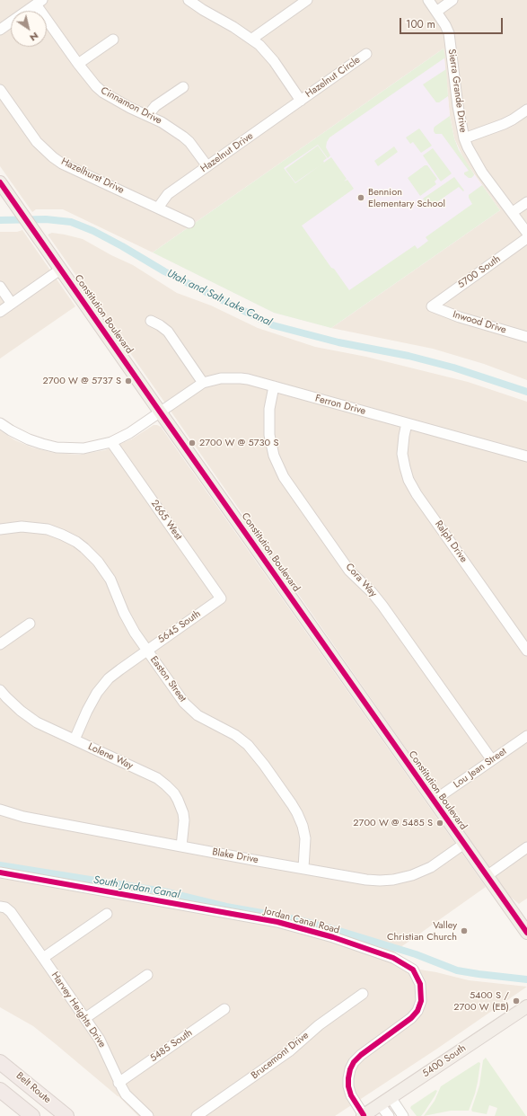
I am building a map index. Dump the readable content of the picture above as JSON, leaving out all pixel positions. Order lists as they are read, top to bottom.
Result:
{
  "streets": {
    "highway": ["Belt Route"],
    "main road": ["Constitution Boulevard", "5400 South"],
    "street": [
      "Hazelnut Circle",
      "Sierra Grande Drive",
      "Cinnamon Drive",
      "Hazelnut Drive",
      "Hazelhurst Drive",
      "5700 South",
      "Inwood Drive",
      "Ferron Drive",
      "2665 West",
      "Ralph Drive",
      "Cora Way",
      "5645 South",
      "Easton Street",
      "Lolene Way",
      "Lou Jean Street",
      "Blake Drive",
      "Jordan Canal Road",
      "Harvey Heights Drive",
      "5485 South",
      "Brucemont Drive"
    ]
  },
  "crossings": [
    ["Hazelnut Circle", "Hazelnut Drive"],
    ["Cinnamon Drive", "Hazelnut Drive"],
    ["Hazelnut Drive", "Hazelhurst Drive"],
    ["5700 South", "Inwood Drive"],
    ["Constitution Boulevard", "Ferron Drive"],
    ["Constitution Boulevard", "Lou Jean Street"],
    ["Constitution Boulevard", "Blake Drive"],
    ["Ferron Drive", "2665 West"],
    ["Ferron Drive", "Ralph Drive"],
    ["Ferron Drive", "Cora Way"],
    ["2665 West", "5645 South"],
    ["Cora Way", "Lou Jean Street"],
    ["5645 South", "Easton Street"],
    ["5645 South", "Lolene Way"],
    ["Easton Street", "Blake Drive"],
    ["Lolene Way", "Blake Drive"],
    ["Jordan Canal Road", "5400 South"],
    ["Harvey Heights Drive", "5485 South"]
  ],
  "water": ["Utah and Salt Lake Canal", "South Jordan Canal"],
  "places": [
    "Bennion Elementary School",
    "2700 W @ 5737 S",
    "2700 W @ 5730 S",
    "2700 W @ 5485 S",
    "Valley Christian Church",
    "5400 S / 2700 W (EB)"
  ],
  "scale_bar": "100 m",
  "north": "bottom right"
}
